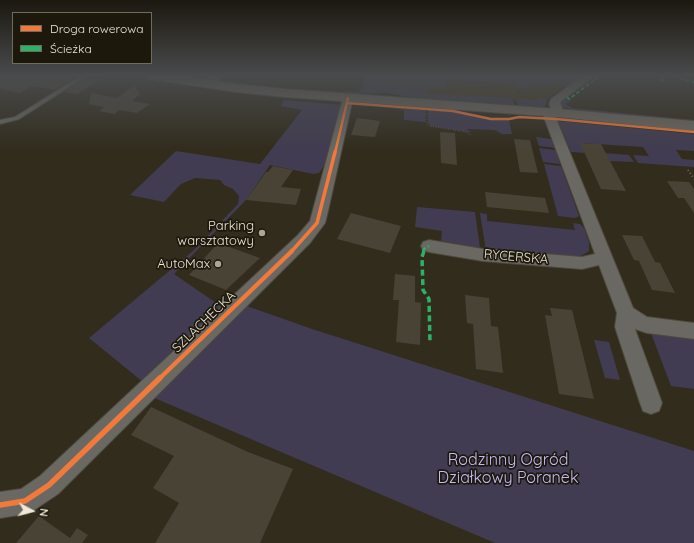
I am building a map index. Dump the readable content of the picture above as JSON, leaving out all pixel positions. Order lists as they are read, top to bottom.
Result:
{
  "streets": {
    "street": ["RYCERSKA", "SZLACHECKA"]
  },
  "parks": ["Rodzinny Ogród Działkowy Poranek"],
  "places": ["Parking warsztatowy", "AutoMax"],
  "legend": ["Droga rowerowa", "Ścieżka"],
  "north": "right"
}
